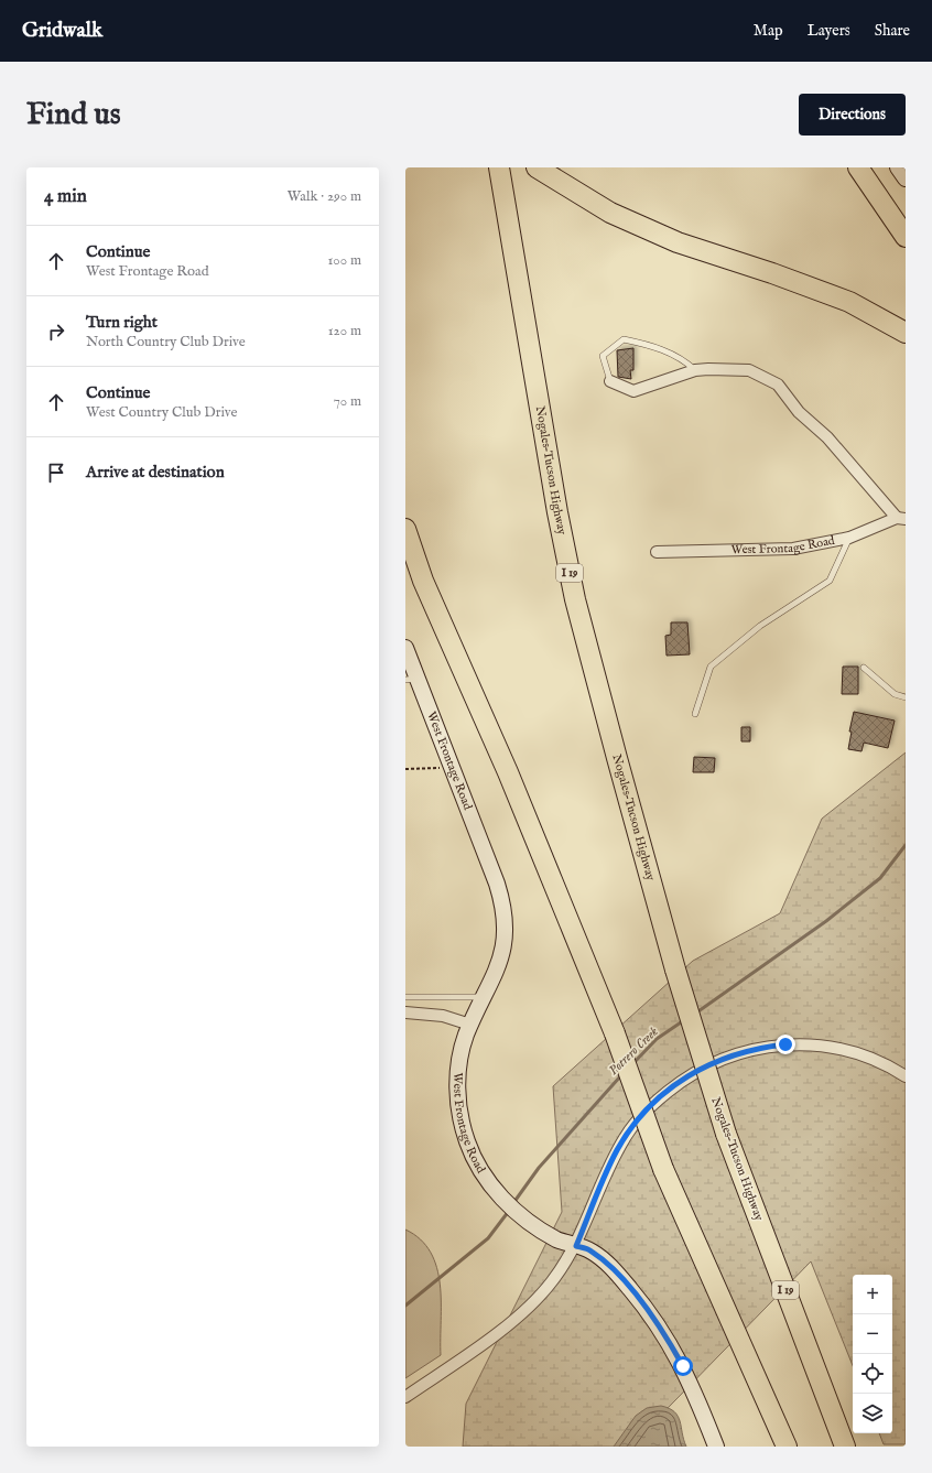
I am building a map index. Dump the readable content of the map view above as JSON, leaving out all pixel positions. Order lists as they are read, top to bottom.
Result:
{
  "streets": {
    "highway": ["Nogales–Tucson Highway", "I 19"],
    "street": ["West Frontage Road"]
  },
  "water": ["Potrero Creek"],
  "page": {
    "header": "Gridwalk",
    "nav": ["Map", "Layers", "Share"],
    "buttons": "Directions",
    "title": "Find us",
    "heading": ["4 min", "Walk · 290 m"],
    "list": [
      ["Continue", "West Frontage Road", "100 m"],
      ["Turn right", "North Country Club Drive", "120 m"],
      ["Continue", "West Country Club Drive", "70 m"],
      "Arrive at destination"
    ],
    "map_buttons": ["+", "−"]
  }
}
